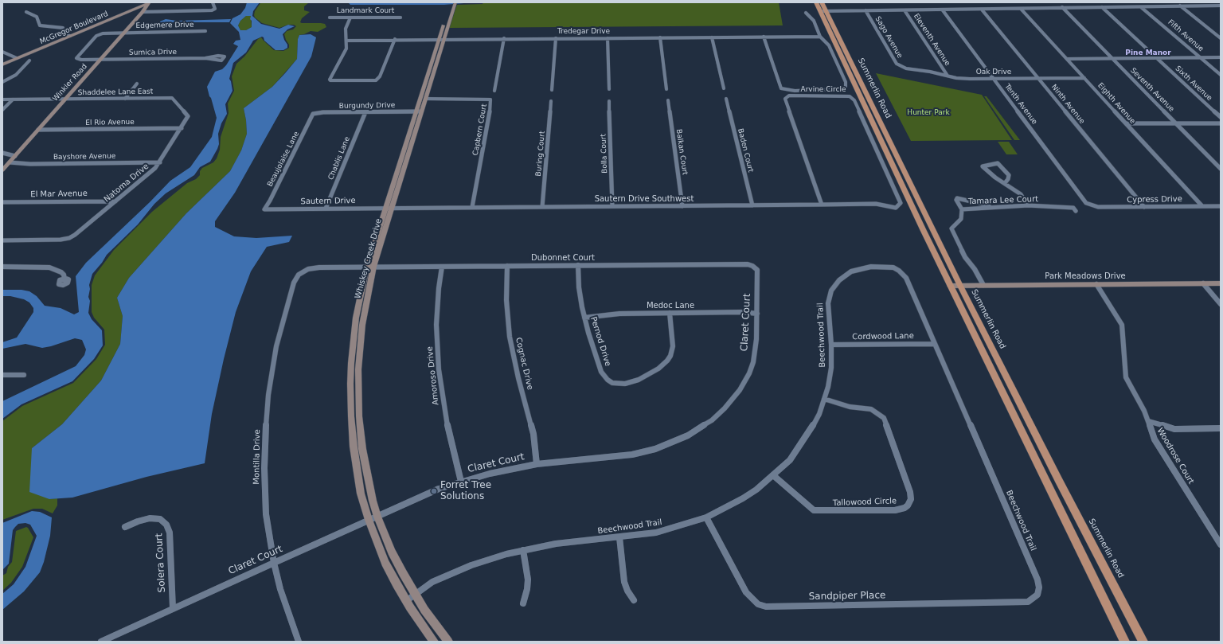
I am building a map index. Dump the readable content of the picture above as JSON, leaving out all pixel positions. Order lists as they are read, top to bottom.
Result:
{
  "streets": {
    "main road": ["Summerlin Road"],
    "street": [
      "Landmark Court",
      "Edgemere Drive",
      "McGregor Boulevard",
      "Tredegar Drive",
      "Fifth Avenue",
      "Sago Avenue",
      "Eleventh Avenue",
      "Sumica Drive",
      "Oak Drive",
      "Winkler Road",
      "Sixth Avenue",
      "Arvine Circle",
      "Seventh Avenue",
      "Shaddelee Lane East",
      "Eighth Avenue",
      "Tenth Avenue",
      "Ninth Avenue",
      "Burgundy Drive",
      "El Rio Avenue",
      "Capbern Court",
      "Baden Court",
      "Balkan Court",
      "Buring Court",
      "Bolla Court",
      "Bayshore Avenue",
      "Chablis Lane",
      "Beaujolaise Lane",
      "Natoma Drive",
      "El Mar Avenue",
      "Sautern Drive Southwest",
      "Cypress Drive",
      "Tamara Lee Court",
      "Sautern Drive",
      "Dubonnet Court",
      "Whiskey Creek Drive",
      "Park Meadows Drive",
      "Medoc Lane",
      "Claret Court",
      "Beechwood Trail",
      "Cordwood Lane",
      "Pernod Drive",
      "Cognac Drive",
      "Amoroso Drive",
      "Woodrose Court",
      "Montilla Drive",
      "Tallowood Circle",
      "Solera Court",
      "Sandpiper Place"
    ]
  },
  "crossings": [
    ["Edgemere Drive", "Sumica Drive"],
    ["Edgemere Drive", "Winkler Road"],
    ["McGregor Boulevard", "Winkler Road"],
    ["Tredegar Drive", "Whiskey Creek Drive"],
    ["Sago Avenue", "Oak Drive"],
    ["Eleventh Avenue", "Oak Drive"],
    ["Sumica Drive", "Winkler Road"],
    ["Oak Drive", "Eighth Avenue"],
    ["Oak Drive", "Tenth Avenue"],
    ["Oak Drive", "Ninth Avenue"],
    ["Winkler Road", "Shaddelee Lane East"],
    ["Winkler Road", "El Rio Avenue"],
    ["Winkler Road", "Bayshore Avenue"],
    ["Summerlin Road", "Park Meadows Drive"],
    ["Arvine Circle", "Sautern Drive Southwest"],
    ["Shaddelee Lane East", "Natoma Drive"],
    ["Eighth Avenue", "Cypress Drive"],
    ["Tenth Avenue", "Cypress Drive"],
    ["Ninth Avenue", "Cypress Drive"],
    ["Burgundy Drive", "Chablis Lane"],
    ["Burgundy Drive", "Beaujolaise Lane"],
    ["Burgundy Drive", "Whiskey Creek Drive"],
    ["El Rio Avenue", "Natoma Drive"],
    ["Capbern Court", "Sautern Drive Southwest"],
    ["Capbern Court", "Whiskey Creek Drive"],
    ["Baden Court", "Sautern Drive Southwest"],
    ["Balkan Court", "Sautern Drive Southwest"],
    ["Buring Court", "Sautern Drive Southwest"],
    ["Bolla Court", "Sautern Drive Southwest"],
    ["Bayshore Avenue", "Natoma Drive"],
    ["Chablis Lane", "Sautern Drive"],
    ["Beaujolaise Lane", "Sautern Drive"],
    ["Natoma Drive", "El Mar Avenue"],
    ["Sautern Drive Southwest", "Sautern Drive"],
    ["Sautern Drive Southwest", "Whiskey Creek Drive"],
    ["Tamara Lee Court", "Park Meadows Drive"],
    ["Sautern Drive", "Whiskey Creek Drive"],
    ["Dubonnet Court", "Whiskey Creek Drive"],
    ["Dubonnet Court", "Claret Court"],
    ["Dubonnet Court", "Pernod Drive"],
    ["Dubonnet Court", "Cognac Drive"],
    ["Dubonnet Court", "Amoroso Drive"],
    ["Dubonnet Court", "Montilla Drive"],
    ["Whiskey Creek Drive", "Claret Court"],
    ["Whiskey Creek Drive", "Beechwood Trail"],
    ["Park Meadows Drive", "Woodrose Court"],
    ["Medoc Lane", "Claret Court"],
    ["Medoc Lane", "Pernod Drive"],
    ["Claret Court", "Cognac Drive"],
    ["Claret Court", "Amoroso Drive"],
    ["Claret Court", "Montilla Drive"],
    ["Claret Court", "Solera Court"],
    ["Beechwood Trail", "Cordwood Lane"],
    ["Beechwood Trail", "Tallowood Circle"],
    ["Beechwood Trail", "Sandpiper Place"]
  ],
  "districts": ["Pine Manor"],
  "parks": ["Hunter Park"],
  "places": ["Forret Tree Solutions"]
}
